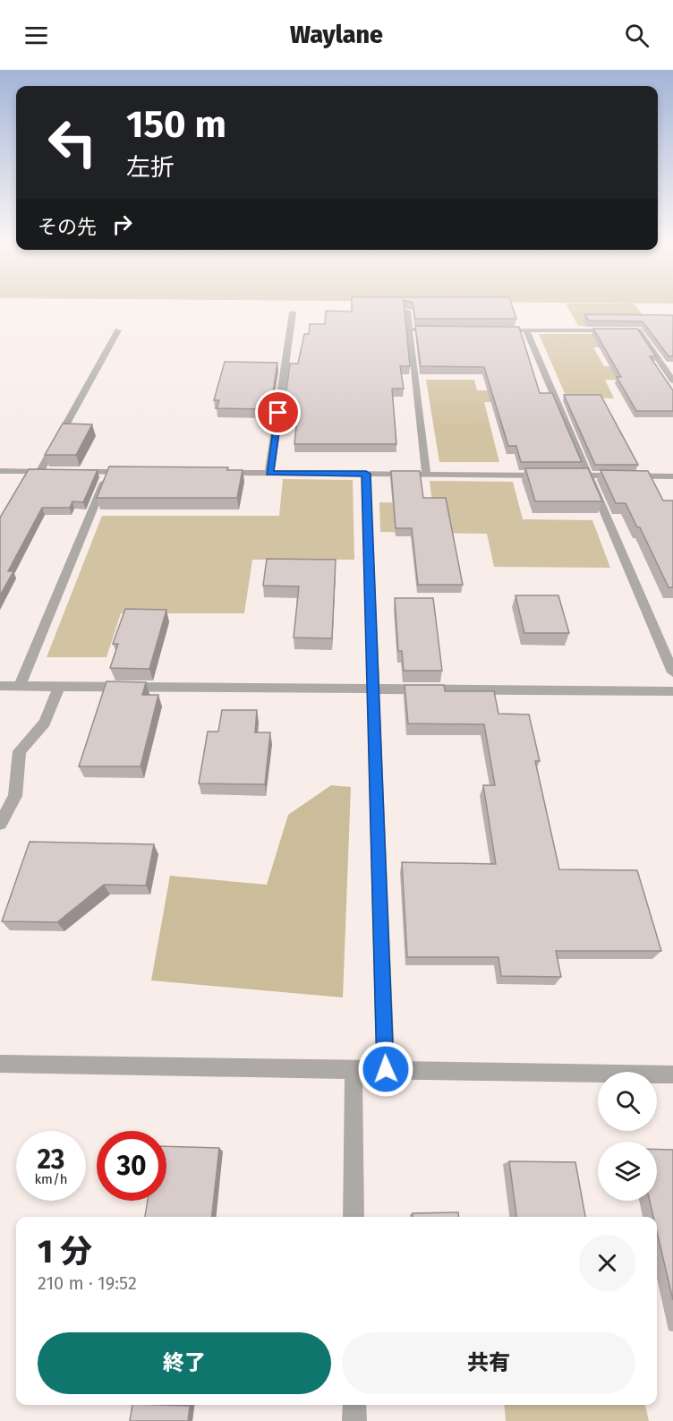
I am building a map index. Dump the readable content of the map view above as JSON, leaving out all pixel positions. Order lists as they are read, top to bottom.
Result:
{
  "page": {
    "header": "Waylane",
    "turn": ["150 m", "左折"],
    "then": "その先",
    "speed": "23 km/h",
    "limit": "30",
    "heading": ["1 分", "210 m · 19:52"],
    "buttons": ["終了", "共有"]
  }
}
